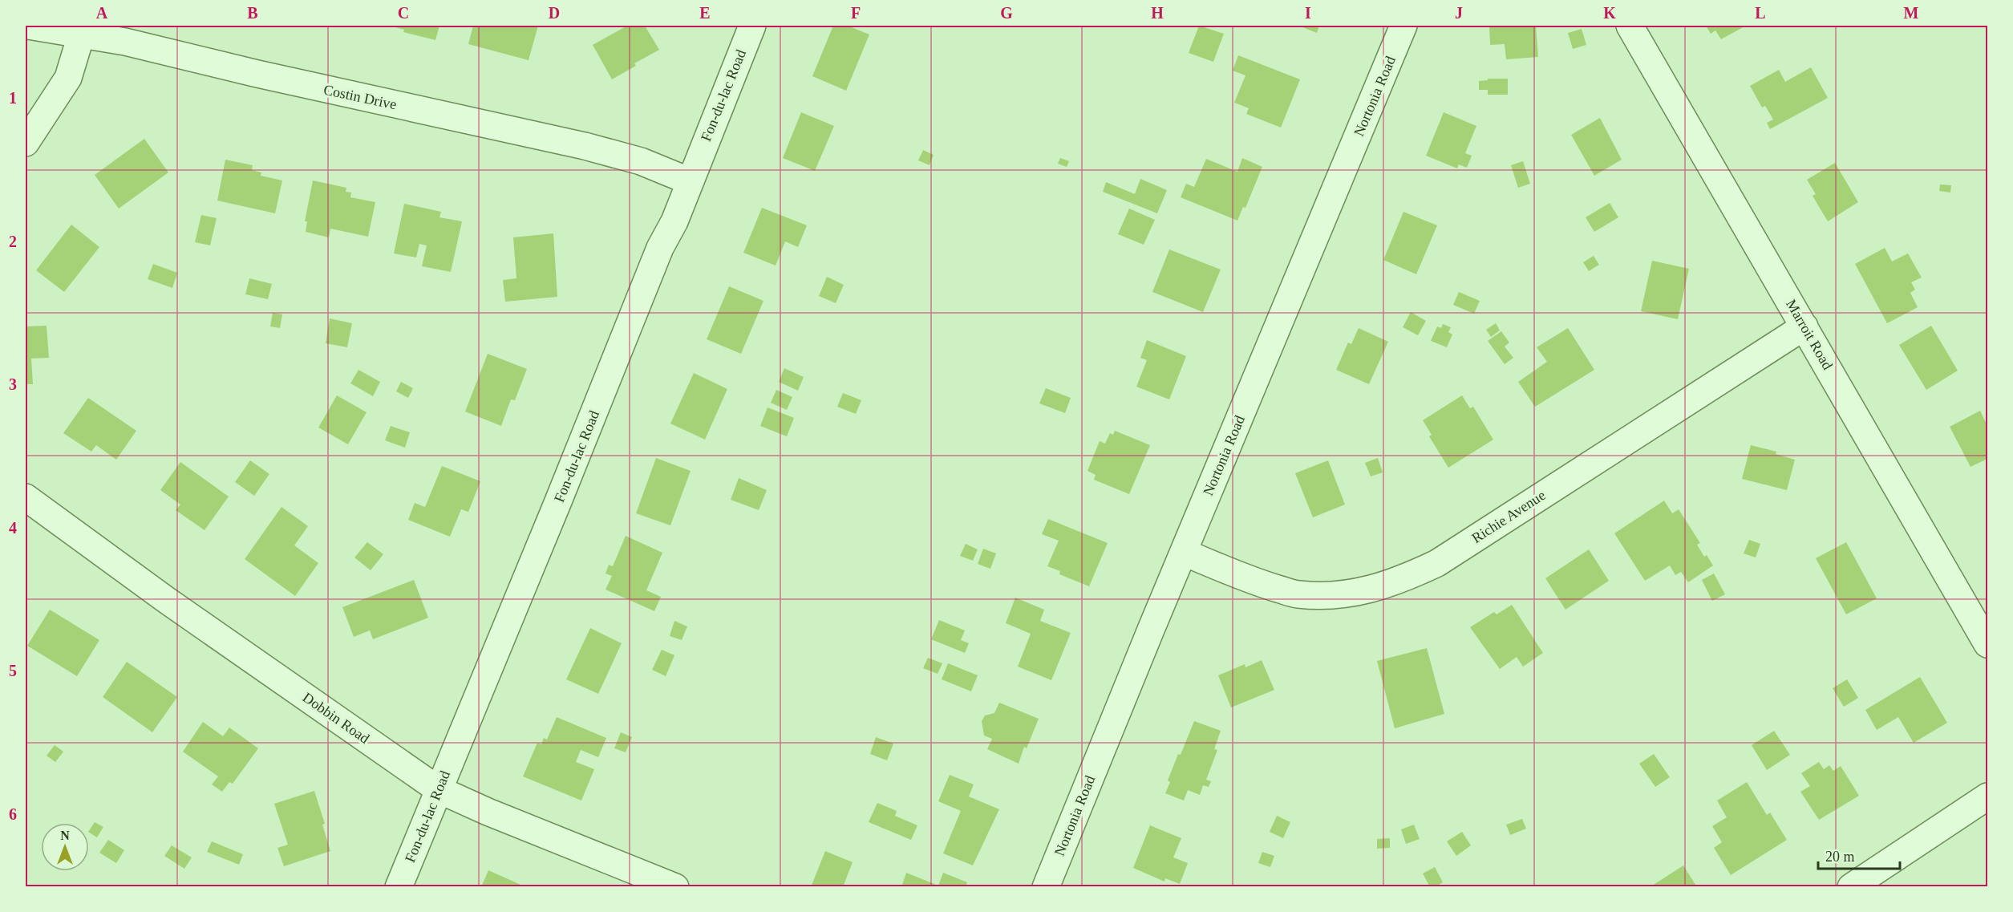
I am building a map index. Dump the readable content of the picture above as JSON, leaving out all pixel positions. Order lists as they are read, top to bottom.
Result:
{
  "streets": {
    "street": [
      "Fon-du-lac Road",
      "Nortonia Road",
      "Costin Drive",
      "Marroit Road",
      "Richie Avenue",
      "Dobbin Road"
    ]
  },
  "crossings": [
    ["Fon-du-lac Road", "Costin Drive"],
    ["Fon-du-lac Road", "Dobbin Road"],
    ["Nortonia Road", "Richie Avenue"],
    ["Marroit Road", "Richie Avenue"]
  ],
  "scale_bar": "20 m",
  "north": "top",
  "grid": {
    "columns": [
      "A",
      "B",
      "C",
      "D",
      "E",
      "F",
      "G",
      "H",
      "I",
      "J",
      "K",
      "L",
      "M"
    ],
    "rows": [
      "1",
      "2",
      "3",
      "4",
      "5",
      "6"
    ]
  }
}
